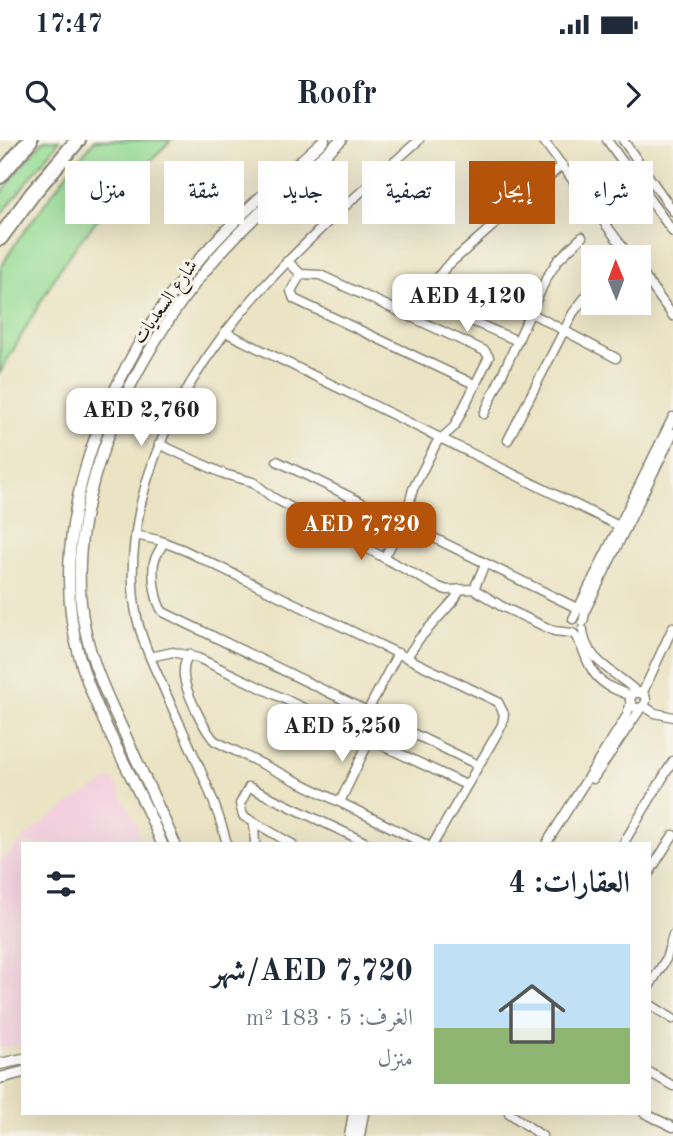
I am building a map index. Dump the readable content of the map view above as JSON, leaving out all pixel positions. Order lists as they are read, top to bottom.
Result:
{
  "streets": {
    "street": ["شارع السعديات"]
  },
  "north": "top",
  "page": {
    "status": "17:47",
    "header": "Roofr",
    "chip": [
      "شراء",
      "إيجار",
      "تصفية",
      "جديد",
      "شقة",
      "منزل"
    ],
    "price": [
      "AED 4,120",
      "AED 2,760",
      "AED 7,720",
      "AED 5,250"
    ],
    "heading": "العقارات: 4",
    "list": [
      {
        "name": "AED 7,720/شهر",
        "note": "الغرف: 5 · 183 m² · منزل"
      }
    ]
  }
}
